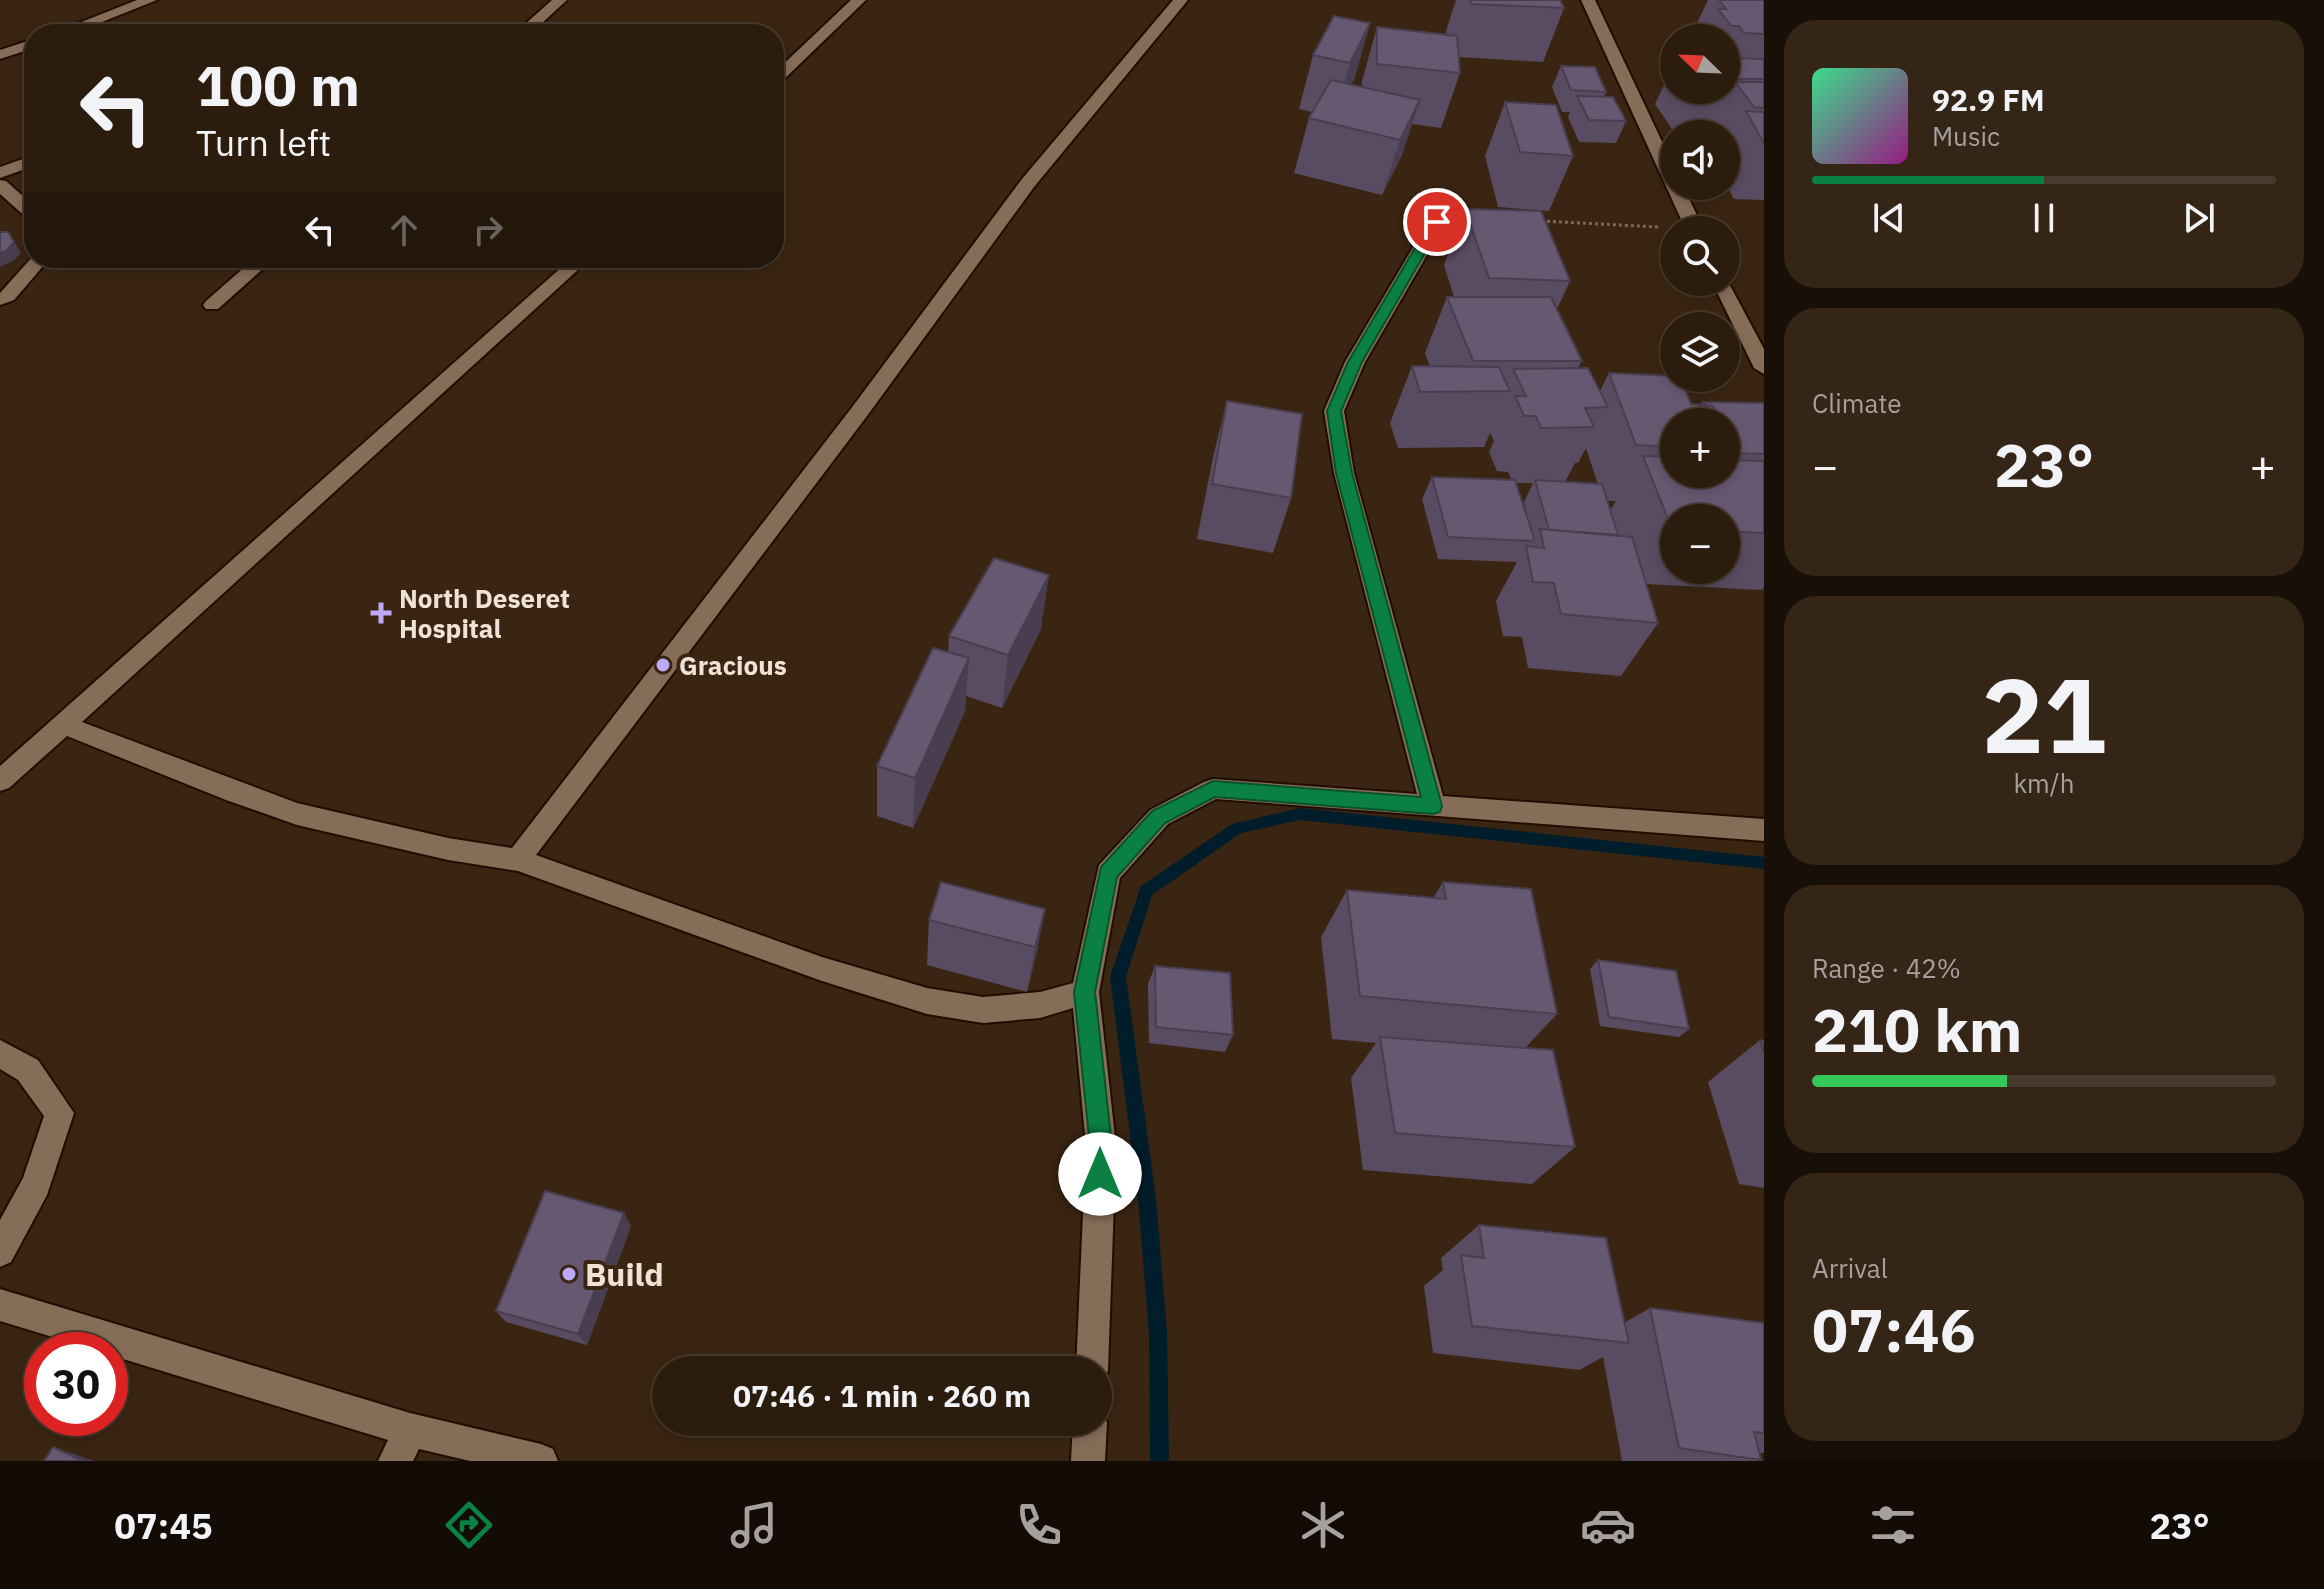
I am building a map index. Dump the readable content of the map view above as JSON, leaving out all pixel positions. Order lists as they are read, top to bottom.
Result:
{
  "places": {
    "health": ["North Deseret Hospital"],
    "other": ["Gracious", "Build"]
  },
  "north": "top left",
  "page": {
    "map_buttons": ["+", "−"],
    "turn": ["100 m", "Turn left"],
    "song": ["92.9 FM", "Music"],
    "tile": [
      "Climate",
      ["21", "km/h"],
      ["Range · 42%", "210 km"],
      ["Arrival", "07:46"]
    ],
    "heat": ["−", "23°", "+"],
    "limit": "30",
    "trip": "07:46 · 1 min · 260 m",
    "tabs": ["07:45", "23°"]
  }
}
